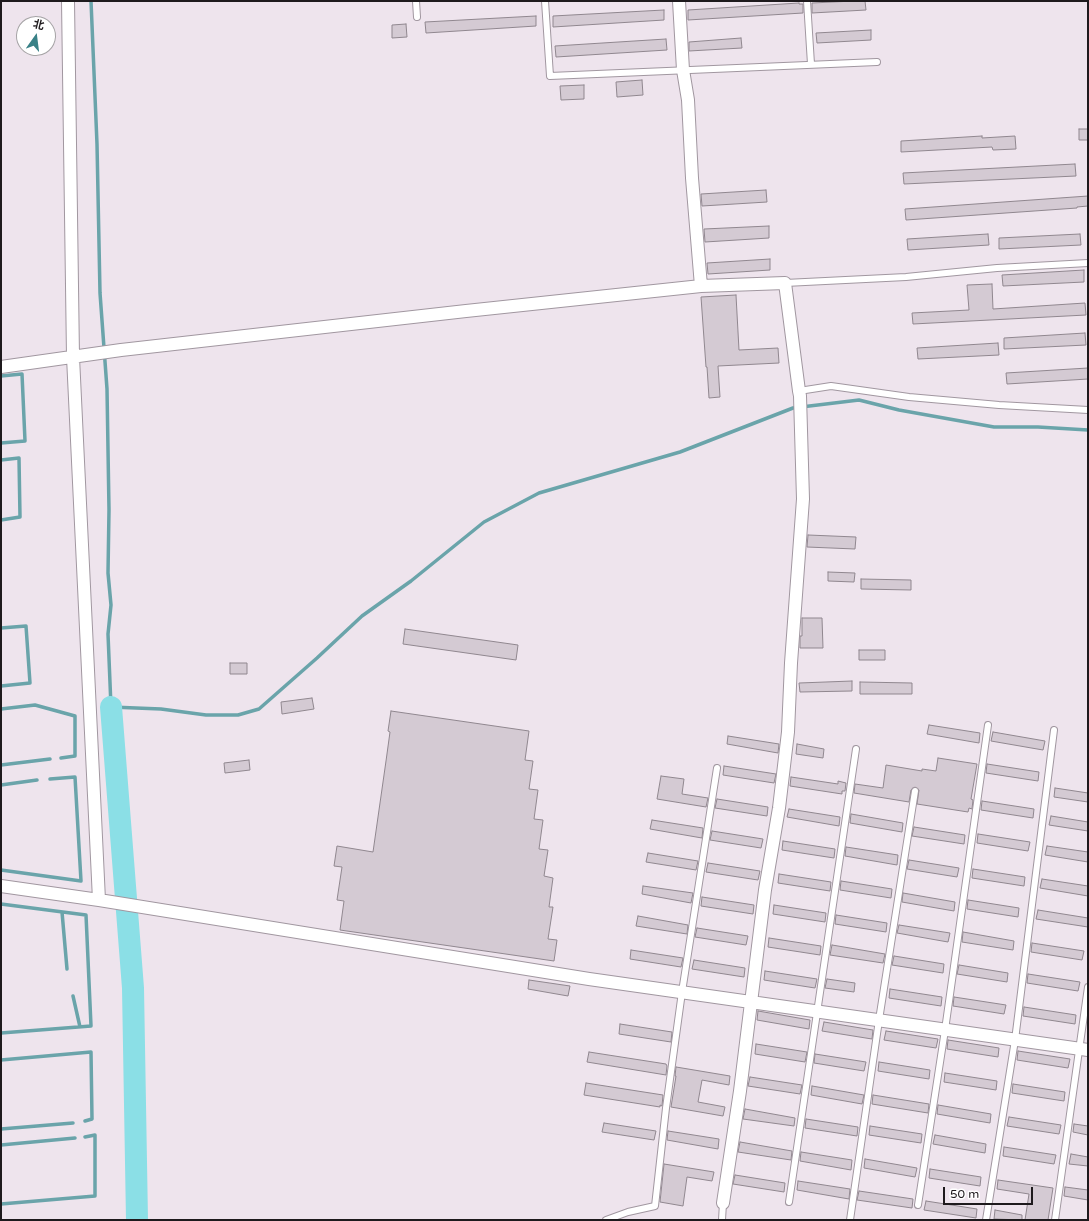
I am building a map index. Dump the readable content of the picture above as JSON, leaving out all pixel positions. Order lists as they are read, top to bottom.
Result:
{
  "scale_bar": "50 m",
  "north": "top"
}
